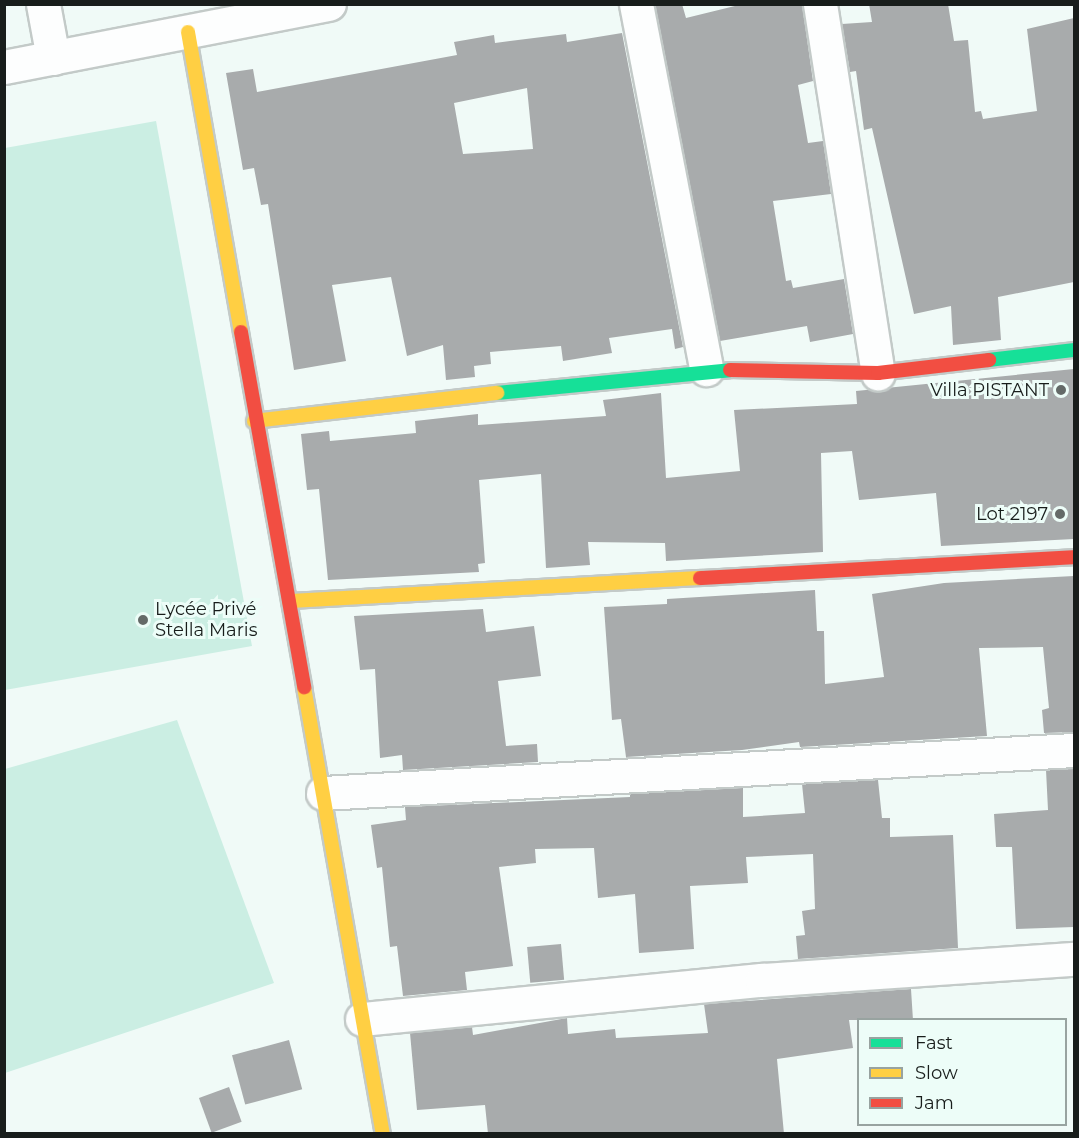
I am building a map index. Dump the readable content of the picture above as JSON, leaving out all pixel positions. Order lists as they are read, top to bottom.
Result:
{
  "places": ["Villa PISTANT", "Lot 2197", "Lycée Privé Stella Maris"],
  "legend": ["Fast", "Slow", "Jam"]
}
